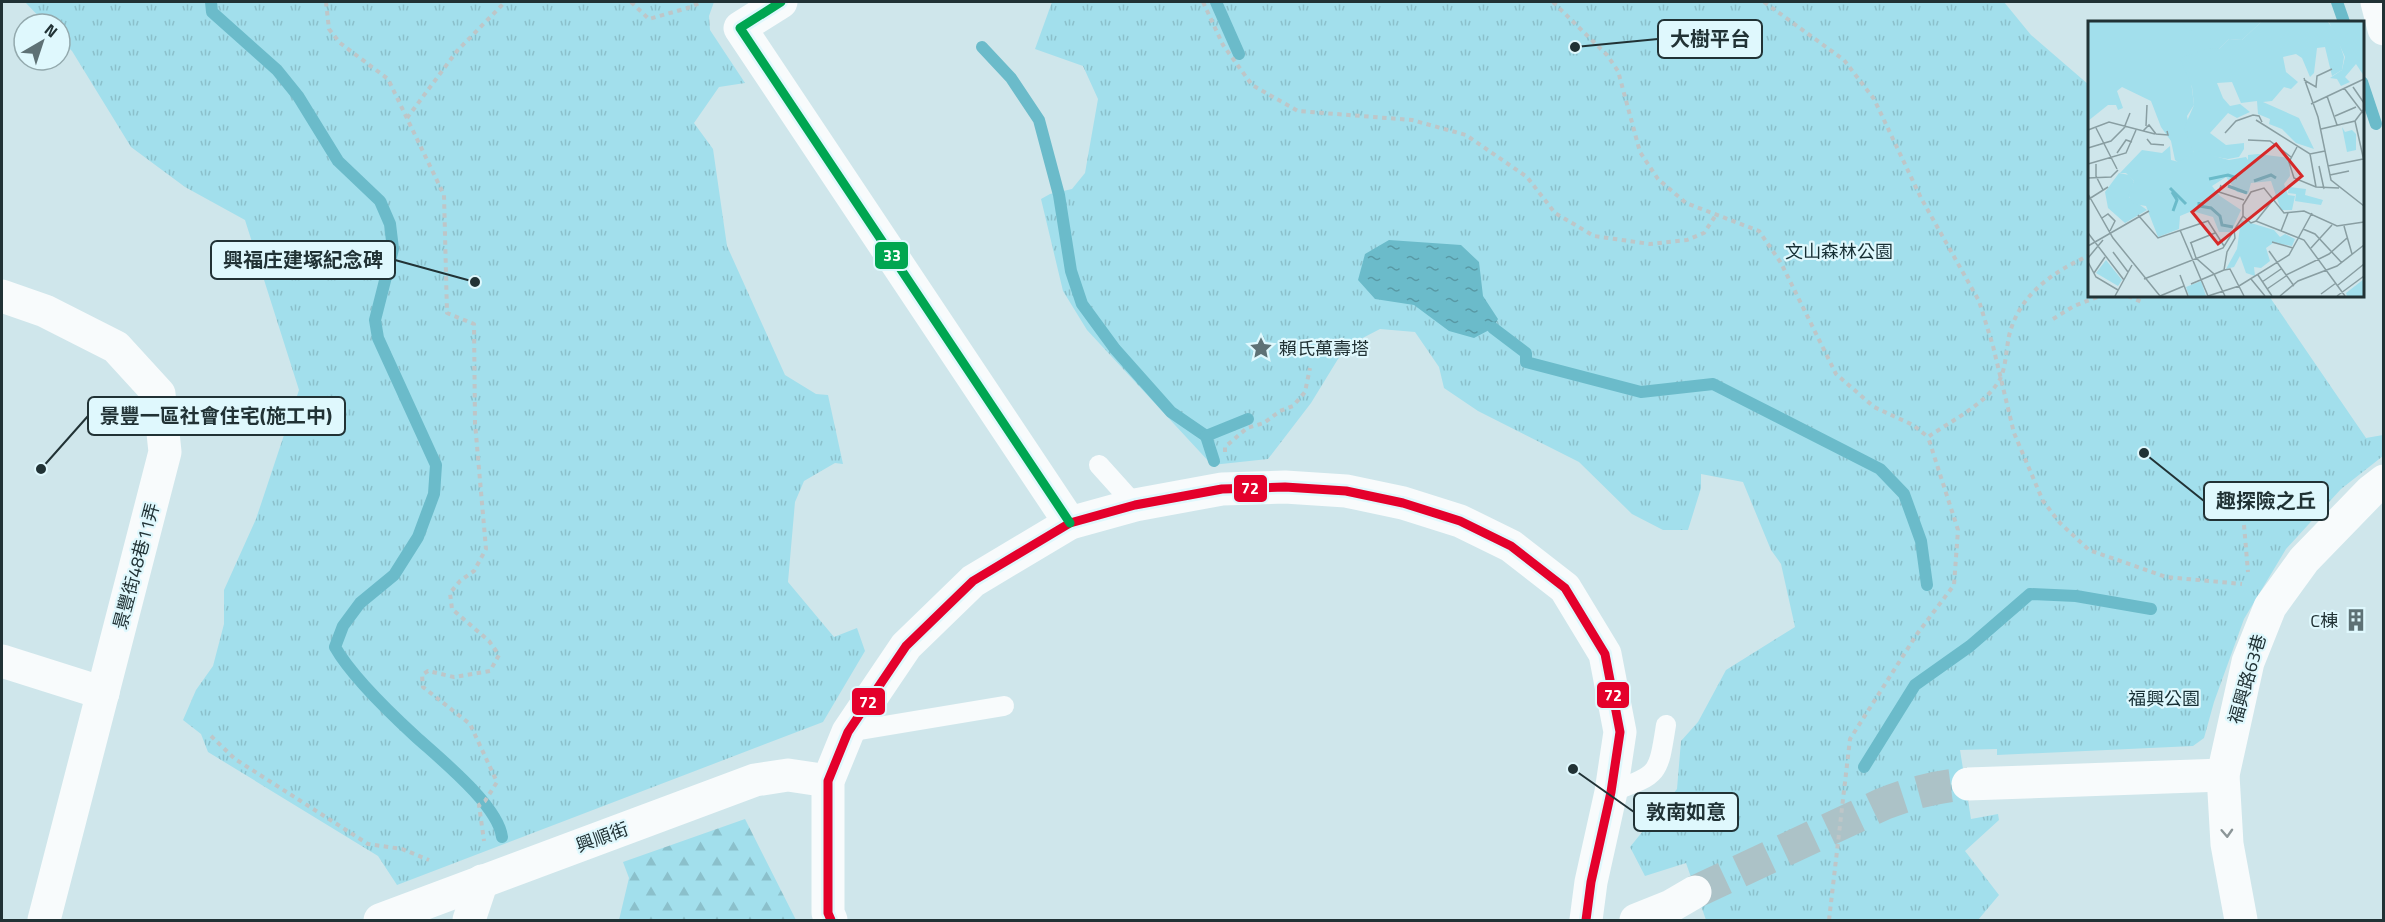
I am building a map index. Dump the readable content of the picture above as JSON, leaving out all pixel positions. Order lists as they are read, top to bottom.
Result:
{
  "streets": {
    "street": ["景豐街48巷11弄", "福興路63巷", "興順街"]
  },
  "parks": ["文山森林公園", "福興公園"],
  "places": {
    "other": [
      "大樹平台",
      "興福庄建塚紀念碑",
      "趣探險之丘",
      "景豐一區社會住宅(施工中)",
      "敦南如意"
    ],
    "place": ["賴氏萬壽塔"],
    "building": ["C棟"]
  },
  "lines": ["transit line 33", "transit line 72"],
  "north": "top right"
}
